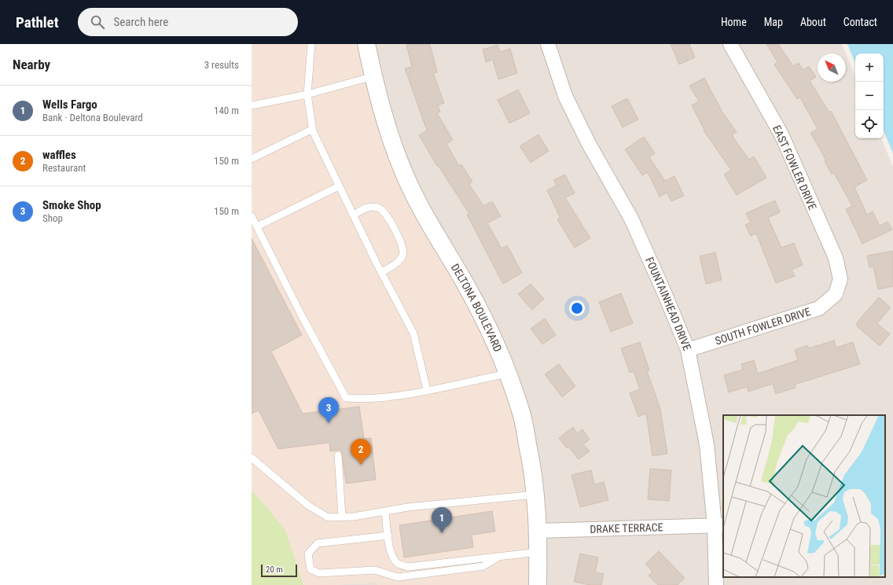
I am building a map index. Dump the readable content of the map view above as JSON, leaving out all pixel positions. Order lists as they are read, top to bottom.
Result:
{
  "streets": {
    "street": [
      "EAST FOWLER DRIVE",
      "FOUNTAINHEAD DRIVE",
      "DELTONA BOULEVARD",
      "SOUTH FOWLER DRIVE",
      "DRAKE TERRACE"
    ]
  },
  "crossings": [
    ["EAST FOWLER DRIVE", "SOUTH FOWLER DRIVE"],
    ["FOUNTAINHEAD DRIVE", "SOUTH FOWLER DRIVE"],
    ["FOUNTAINHEAD DRIVE", "DRAKE TERRACE"],
    ["DELTONA BOULEVARD", "DRAKE TERRACE"]
  ],
  "scale_bar": "20 m",
  "north": "top left",
  "page": {
    "header": "Pathlet",
    "search": "Search here",
    "nav": [
      "Home",
      "Map",
      "About",
      "Contact"
    ],
    "heading": ["Nearby", "3 results"],
    "map_buttons": ["+", "−"],
    "list": [
      {
        "mark": "1",
        "name": "Wells Fargo",
        "note": "Bank · Deltona Boulevard",
        "value": "140 m"
      },
      {
        "mark": "2",
        "name": "waffles",
        "note": "Restaurant",
        "value": "150 m"
      },
      {
        "mark": "3",
        "name": "Smoke Shop",
        "note": "Shop",
        "value": "150 m"
      }
    ],
    "pins": ["3", "2", "1"],
    "scale": "20 m"
  }
}
